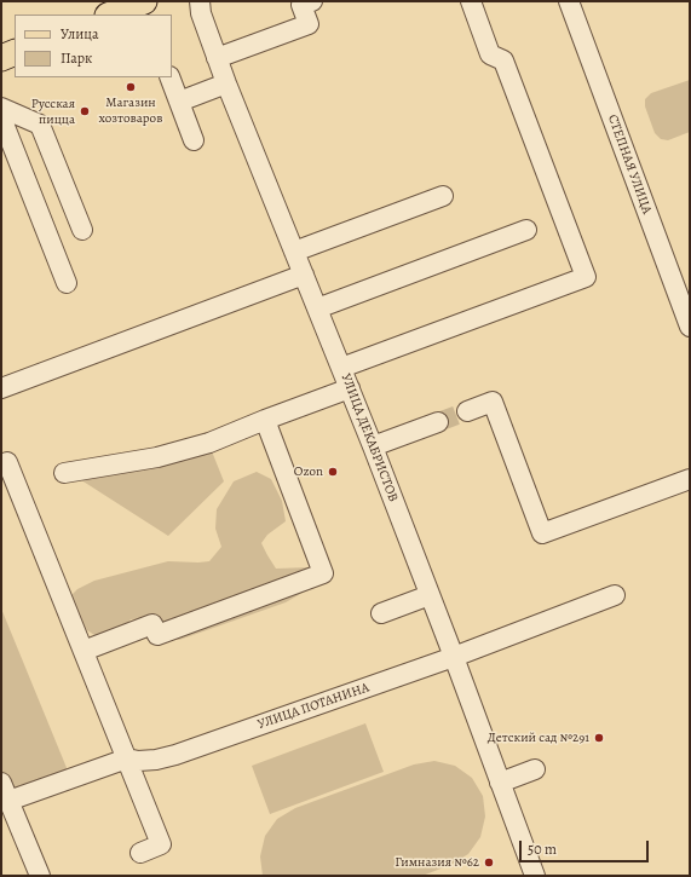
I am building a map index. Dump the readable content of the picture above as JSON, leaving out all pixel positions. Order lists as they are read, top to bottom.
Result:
{
  "streets": {
    "street": ["СТЕПНАЯ УЛИЦА", "УЛИЦА ДЕКАБРИСТОВ", "УЛИЦА ПОТАНИНА"]
  },
  "crossings": [
    ["УЛИЦА ДЕКАБРИСТОВ", "УЛИЦА ПОТАНИНА"]
  ],
  "places": [
    "Магазин хозтоваров",
    "Русская пицца",
    "Ozon",
    "Детский сад №291",
    "Гимназия №62"
  ],
  "legend": ["Улица", "Парк"],
  "scale_bar": "50 m"
}
